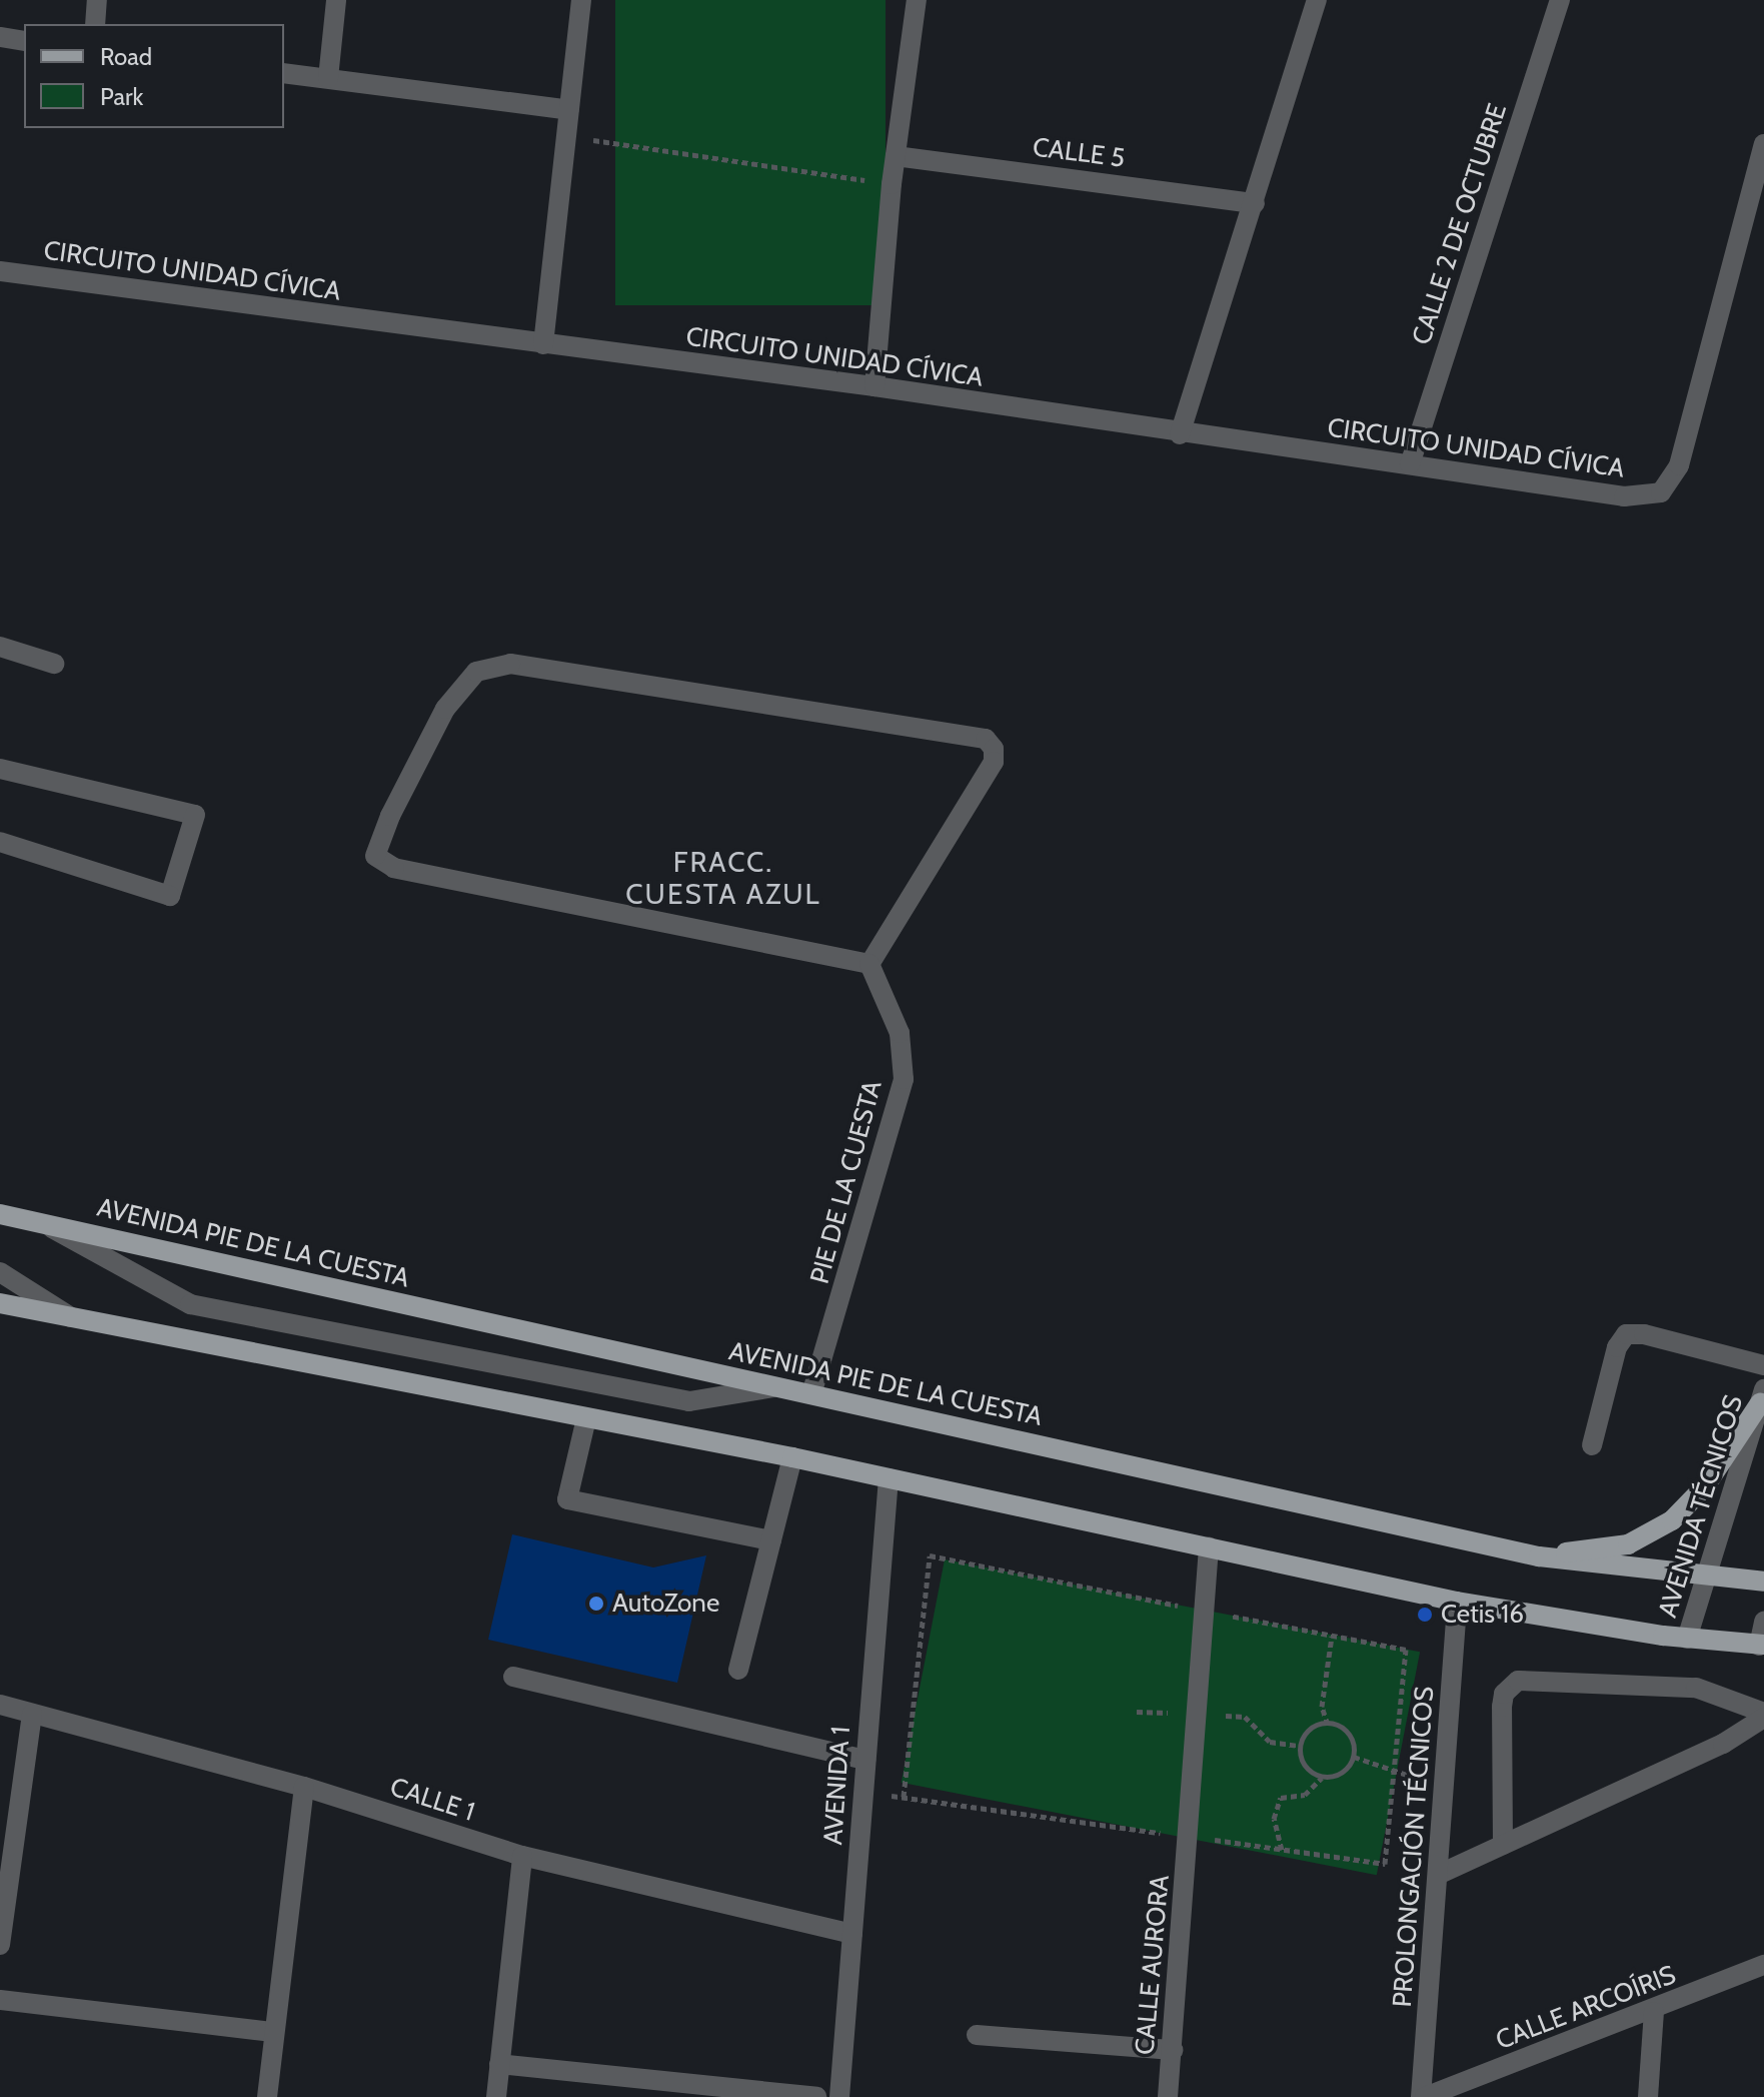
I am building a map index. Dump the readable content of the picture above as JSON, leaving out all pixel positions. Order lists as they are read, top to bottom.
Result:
{
  "streets": {
    "main road": ["AVENIDA PIE DE LA CUESTA"],
    "street": [
      "CALLE 5",
      "CALLE 2 DE OCTUBRE",
      "CIRCUITO UNIDAD CÍVICA",
      "PIE DE LA CUESTA",
      "AVENIDA TÉCNICOS",
      "AVENIDA 1",
      "CALLE 1",
      "PROLONGACIÓN TÉCNICOS",
      "CALLE AURORA",
      "CALLE ARCOÍRIS"
    ]
  },
  "crossings": [
    ["CALLE 2 DE OCTUBRE", "CIRCUITO UNIDAD CÍVICA"],
    ["PIE DE LA CUESTA", "AVENIDA PIE DE LA CUESTA"],
    ["AVENIDA PIE DE LA CUESTA", "AVENIDA TÉCNICOS"],
    ["AVENIDA 1", "CALLE 1"],
    ["PROLONGACIÓN TÉCNICOS", "CALLE ARCOÍRIS"]
  ],
  "districts": ["FRACC. CUESTA AZUL"],
  "places": ["AutoZone", "Cetis 16"],
  "legend": ["Road", "Park"]
}
